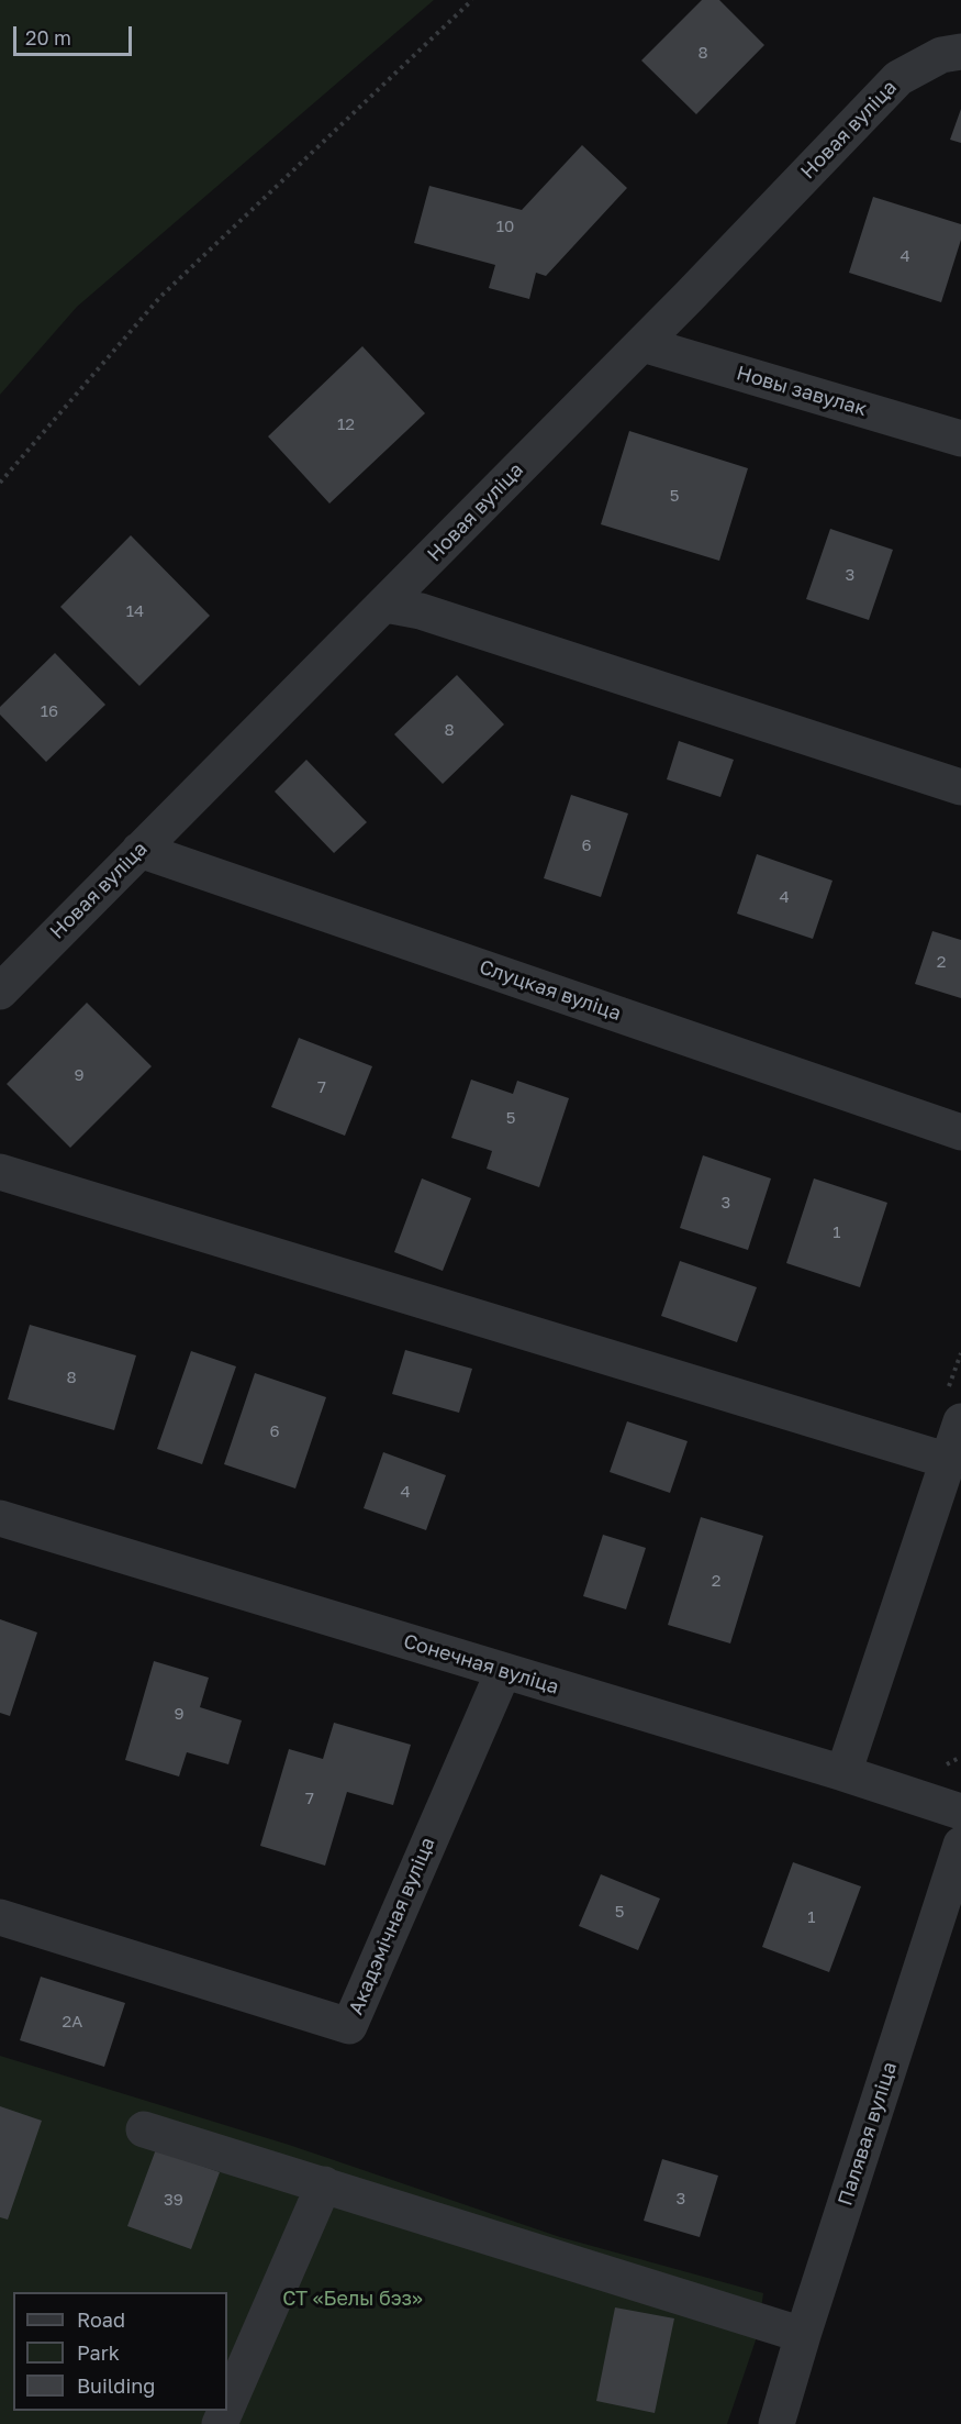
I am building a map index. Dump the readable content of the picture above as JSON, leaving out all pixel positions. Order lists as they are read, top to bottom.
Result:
{
  "streets": {
    "street": [
      "Новая вуліца",
      "Новы завулак",
      "Слуцкая вуліца",
      "Сонечная вуліца",
      "Акадэмічная вуліца",
      "Палявая вуліца"
    ]
  },
  "crossings": [
    ["Новая вуліца", "Новы завулак"],
    ["Новая вуліца", "Слуцкая вуліца"],
    ["Сонечная вуліца", "Акадэмічная вуліца"]
  ],
  "parks": ["СТ «Белы бэз»"],
  "house_numbers": [
    "8",
    "10",
    "4",
    "12",
    "5",
    "3",
    "14",
    "16",
    "8",
    "6",
    "4",
    "2",
    "9",
    "7",
    "5",
    "3",
    "1",
    "8",
    "6",
    "4",
    "2",
    "9",
    "7",
    "5",
    "1",
    "2А",
    "3",
    "39"
  ],
  "legend": ["Road", "Park", "Building"],
  "scale_bar": "20 m"
}
